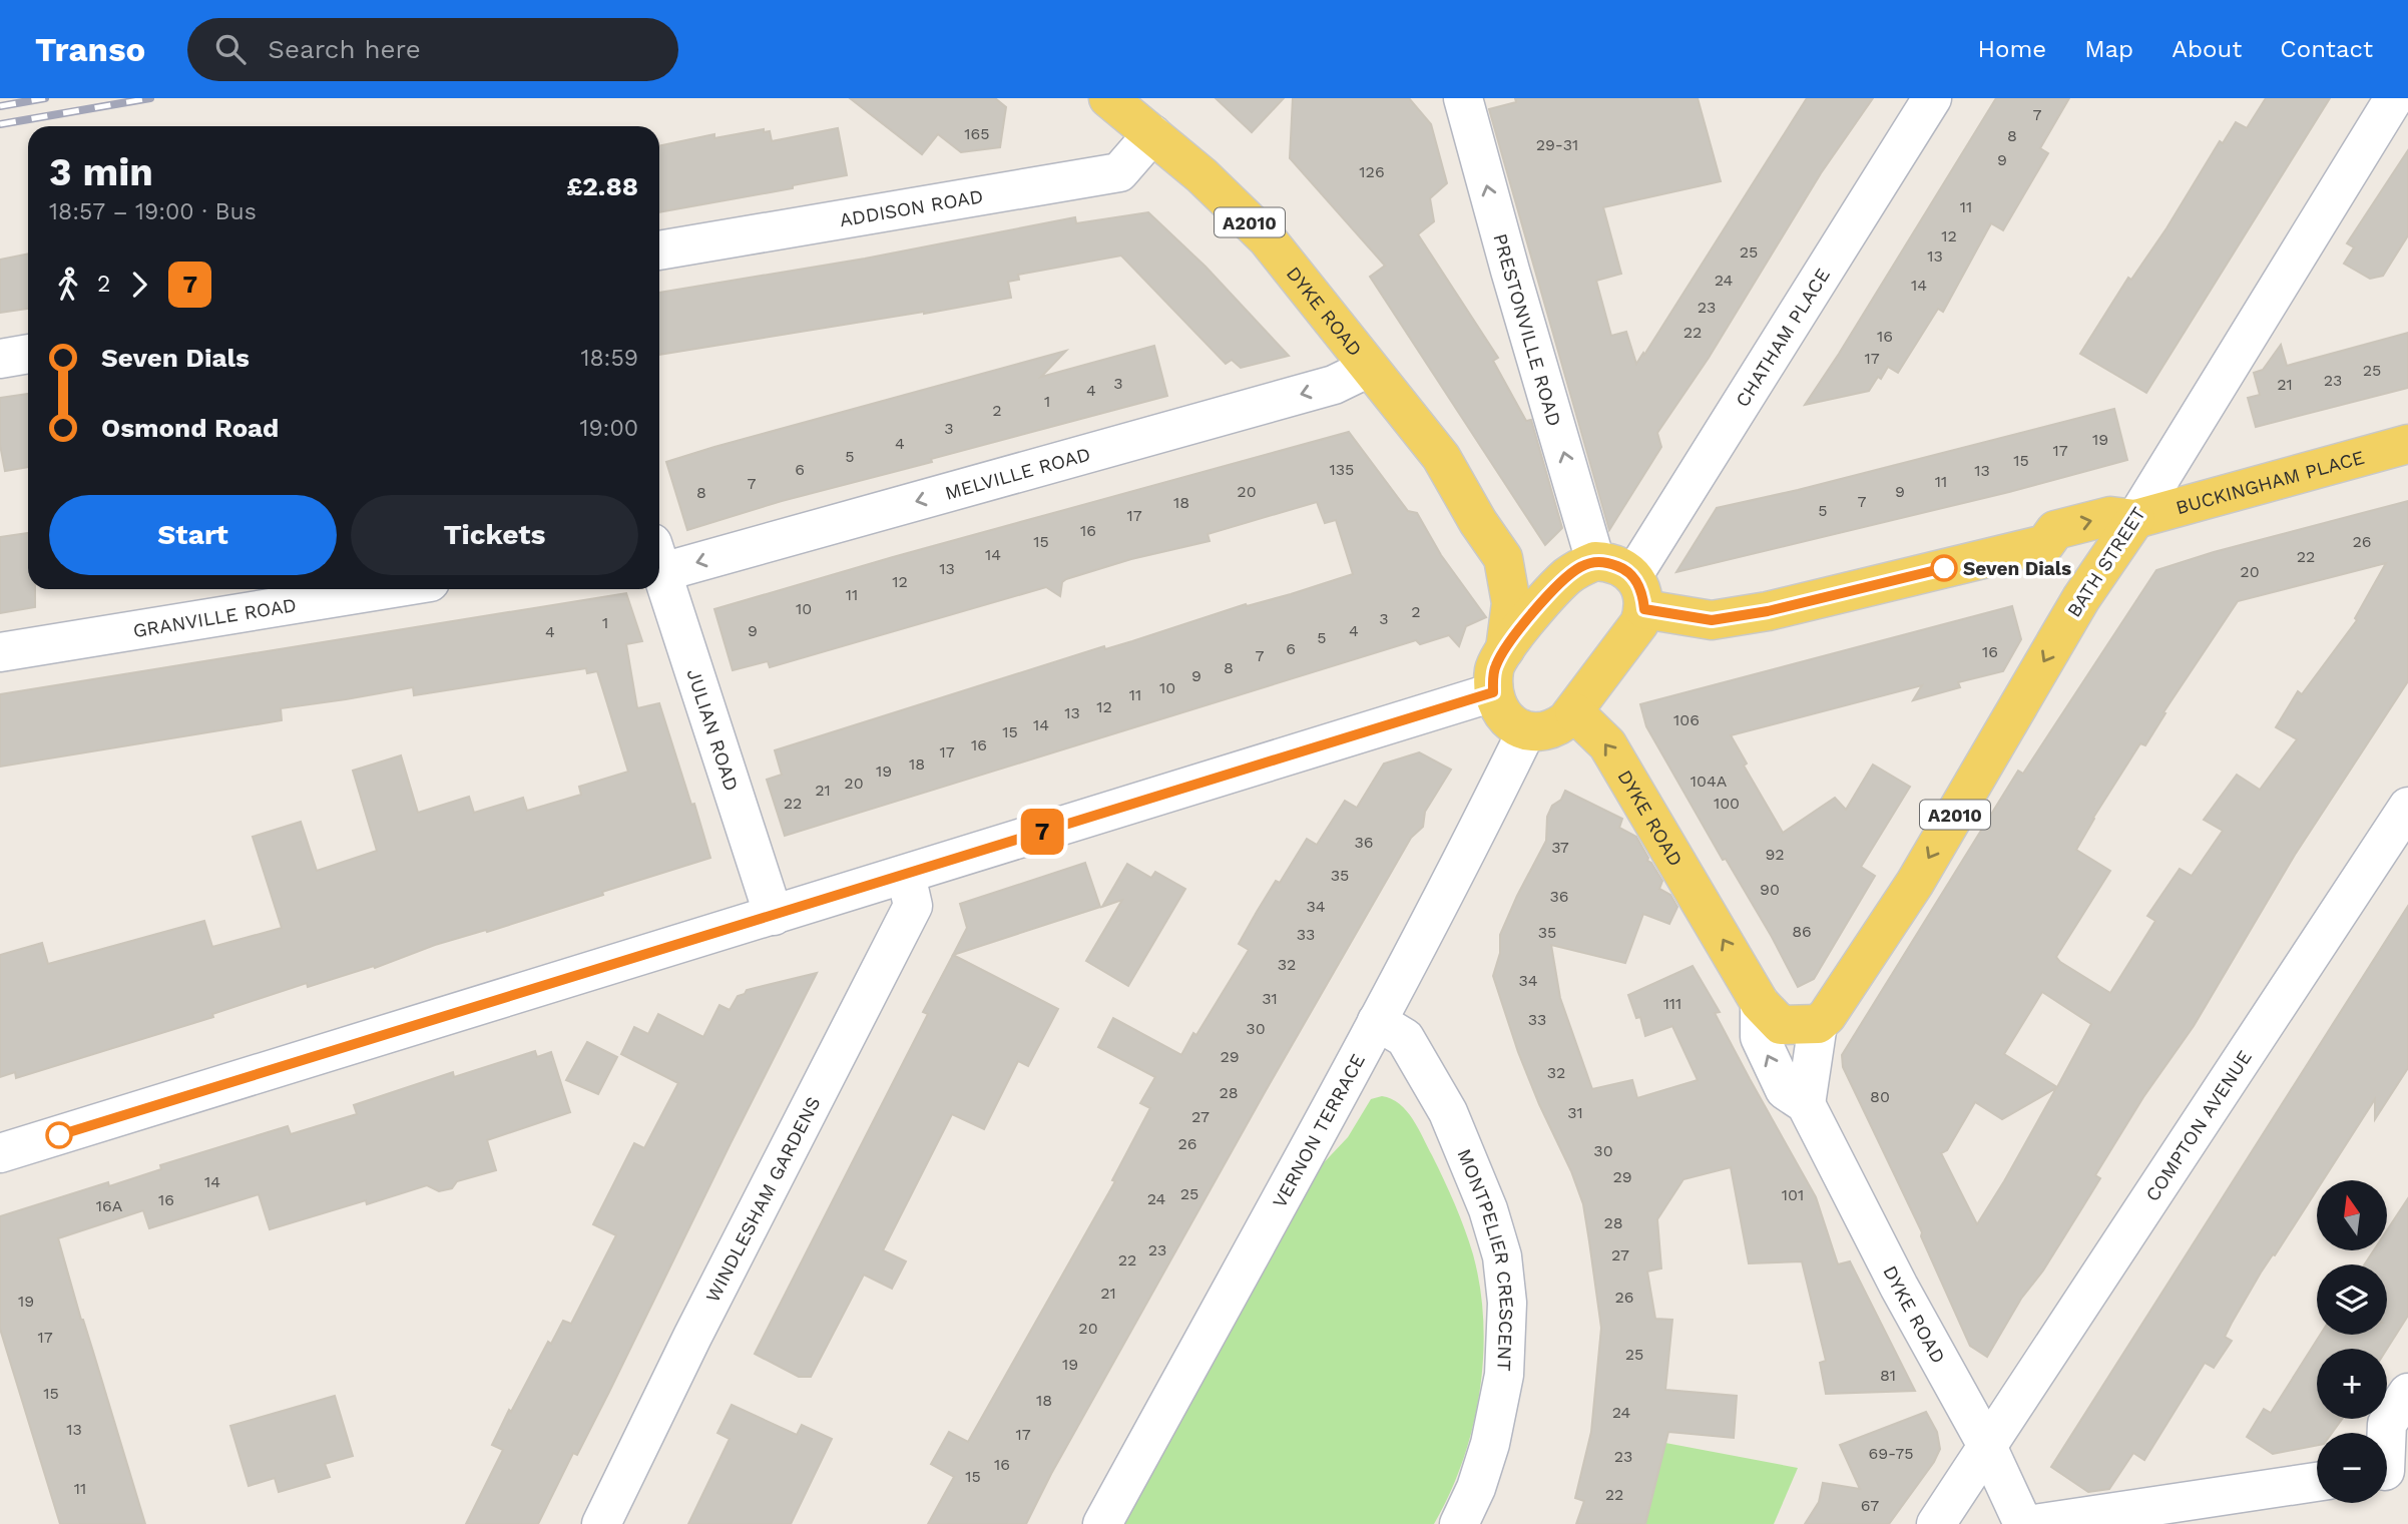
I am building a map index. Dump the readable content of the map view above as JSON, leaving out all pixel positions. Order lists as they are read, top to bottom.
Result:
{
  "streets": {
    "main road": [
      "A2010",
      "DYKE ROAD",
      "BUCKINGHAM PLACE",
      "BATH STREET"
    ],
    "street": [
      "ADDISON ROAD",
      "PRESTONVILLE ROAD",
      "CHATHAM PLACE",
      "MELVILLE ROAD",
      "GRANVILLE ROAD",
      "JULIAN ROAD",
      "COMPTON AVENUE",
      "VERNON TERRACE",
      "WINDLESHAM GARDENS",
      "MONTPELIER CRESCENT"
    ]
  },
  "crossings": [
    ["ADDISON ROAD", "DYKE ROAD"],
    ["DYKE ROAD", "PRESTONVILLE ROAD"],
    ["DYKE ROAD", "MELVILLE ROAD"],
    ["DYKE ROAD", "BATH STREET"],
    ["DYKE ROAD", "COMPTON AVENUE"],
    ["CHATHAM PLACE", "BUCKINGHAM PLACE"],
    ["BUCKINGHAM PLACE", "BATH STREET"],
    ["VERNON TERRACE", "MONTPELIER CRESCENT"]
  ],
  "one_way": ["PRESTONVILLE ROAD", "MELVILLE ROAD", "BATH STREET"],
  "places": ["Seven Dials"],
  "lines": ["bus line 7"],
  "house_numbers": [
    "7",
    "165",
    "8",
    "29-31",
    "9",
    "126",
    "11",
    "12",
    "25",
    "13",
    "24",
    "14",
    "23",
    "22",
    "16",
    "17",
    "25",
    "23",
    "3",
    "21",
    "4",
    "1",
    "2",
    "3",
    "19",
    "4",
    "17",
    "5",
    "15",
    "6",
    "135",
    "13",
    "11",
    "7",
    "20",
    "9",
    "8",
    "7",
    "18",
    "5",
    "17",
    "16",
    "15",
    "26",
    "14",
    "22",
    "13",
    "20",
    "12",
    "11",
    "10",
    "2",
    "3",
    "1",
    "9",
    "4",
    "4",
    "5",
    "6",
    "16",
    "7",
    "8",
    "9",
    "10",
    "11",
    "12",
    "13",
    "106",
    "14",
    "15",
    "16",
    "17",
    "18",
    "19",
    "104A",
    "20",
    "21",
    "22",
    "100",
    "36",
    "37",
    "92",
    "35",
    "90",
    "36",
    "34",
    "86",
    "35",
    "33",
    "32",
    "34",
    "31",
    "111",
    "33",
    "30",
    "29",
    "32",
    "28",
    "80",
    "31",
    "27",
    "26",
    "30",
    "29",
    "14",
    "25",
    "101",
    "24",
    "16",
    "16A",
    "28",
    "23",
    "27",
    "22",
    "21",
    "26",
    "19",
    "20",
    "17",
    "25",
    "19",
    "81",
    "15",
    "18",
    "24",
    "13",
    "17",
    "69-75",
    "23",
    "16",
    "15",
    "11",
    "22",
    "67"
  ],
  "north": "top",
  "page": {
    "header": "Transo",
    "search": "Search here",
    "nav": [
      "Home",
      "Map",
      "About",
      "Contact"
    ],
    "on_map": "7",
    "heading": ["3 min", "18:57 – 19:00 · Bus", "£2.88"],
    "legs": ["2", "7"],
    "list": [
      {
        "name": "Seven Dials",
        "value": "18:59"
      },
      {
        "name": "Osmond Road",
        "value": "19:00"
      }
    ],
    "buttons": ["Start", "Tickets"],
    "map_buttons": ["+", "−"]
  }
}
